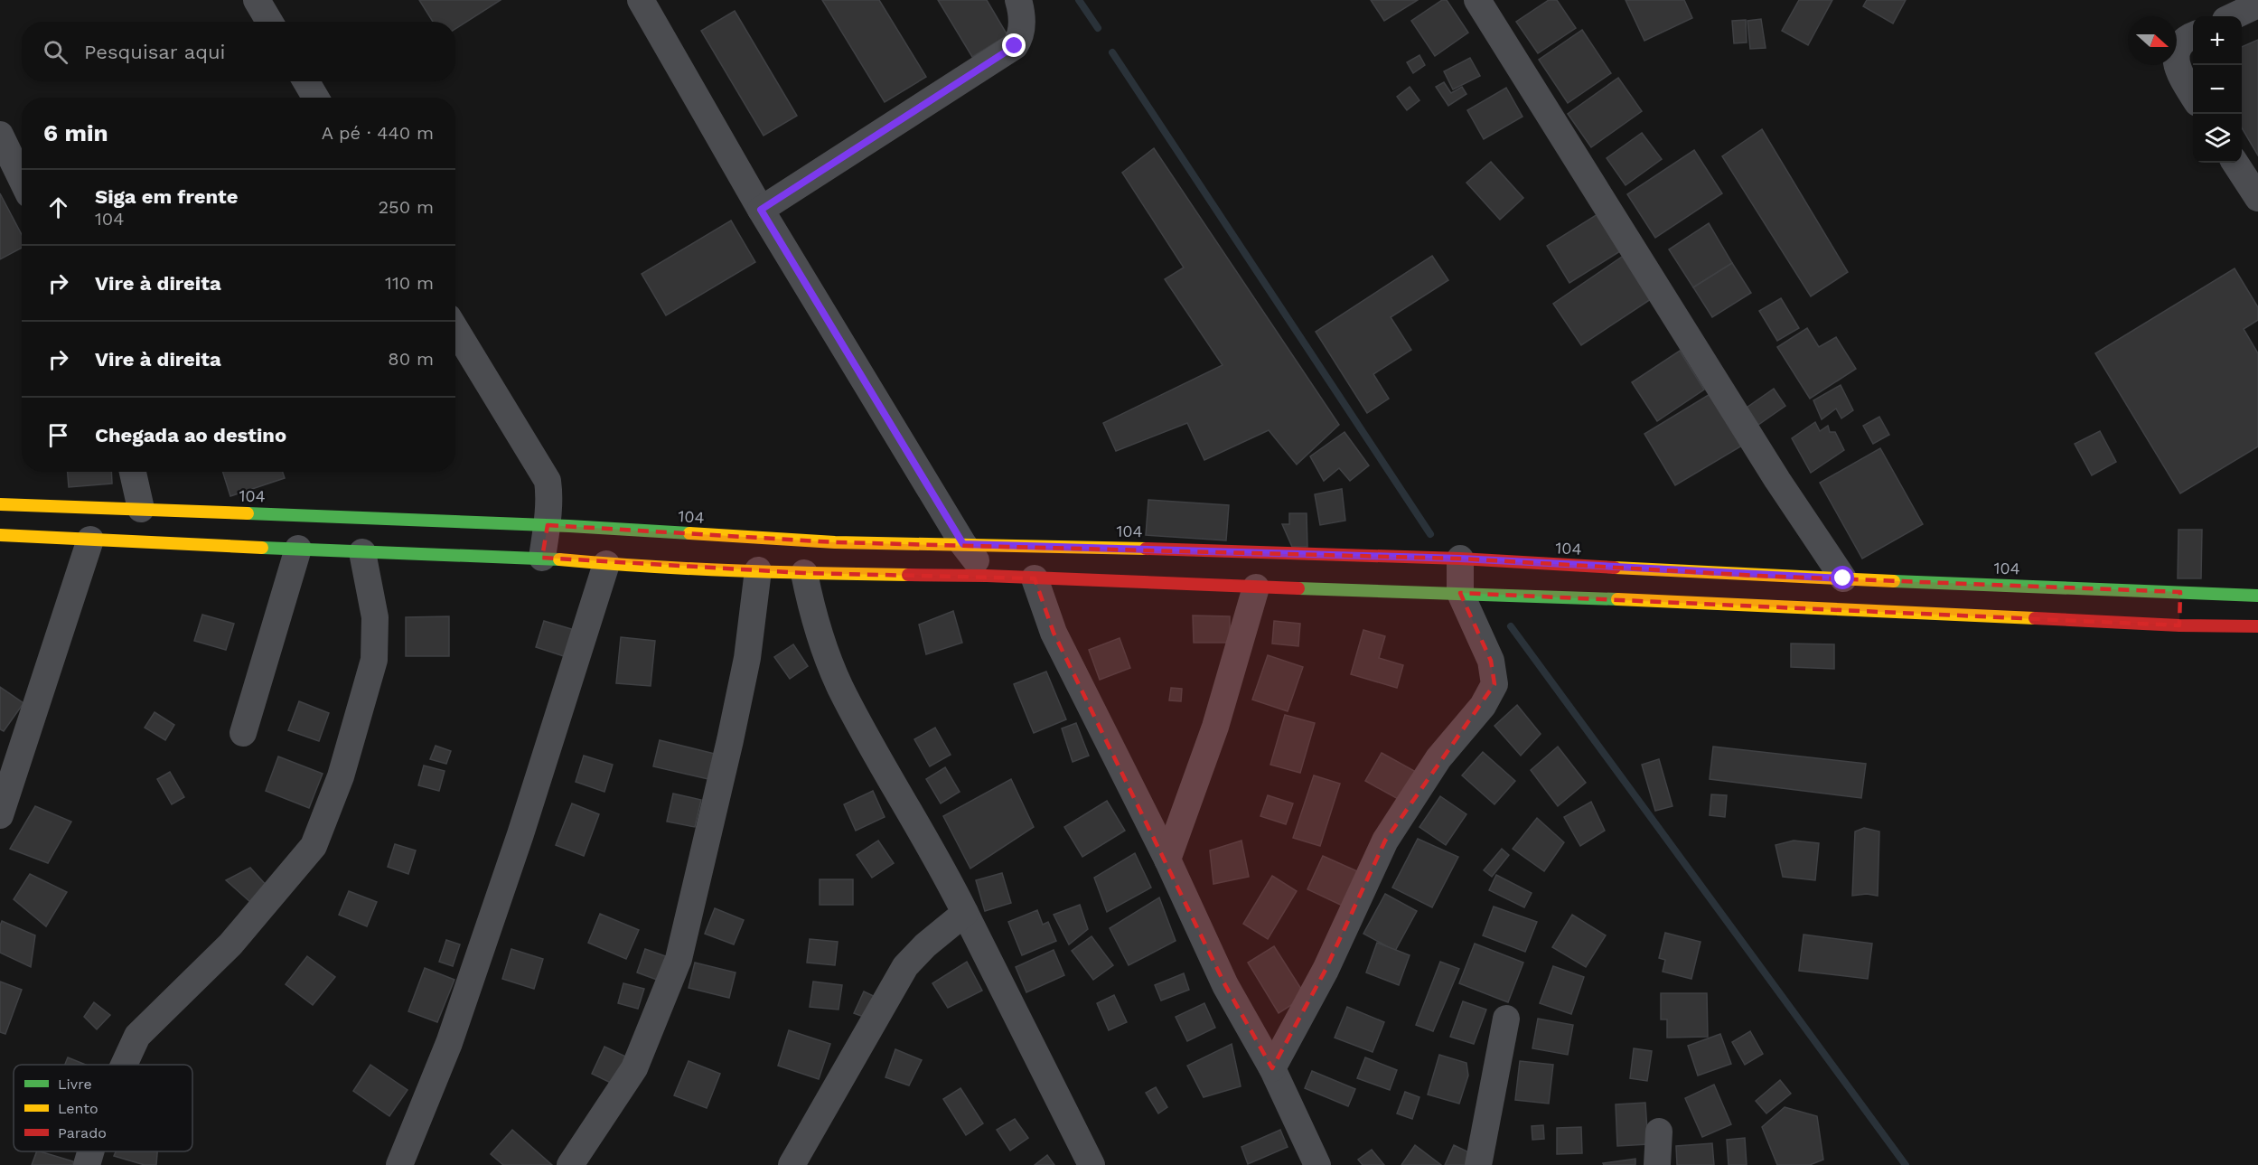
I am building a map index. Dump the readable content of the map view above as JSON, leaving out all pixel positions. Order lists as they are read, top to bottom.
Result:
{
  "streets": {
    "street": ["104"]
  },
  "legend": ["Livre", "Lento", "Parado"],
  "north": "right",
  "page": {
    "map_buttons": ["+", "−"],
    "search": "Pesquisar aqui",
    "heading": ["6 min", "A pé · 440 m"],
    "list": [
      ["Siga em frente", "104", "250 m"],
      ["Vire à direita", "110 m"],
      ["Vire à direita", "80 m"],
      "Chegada ao destino"
    ]
  }
}
